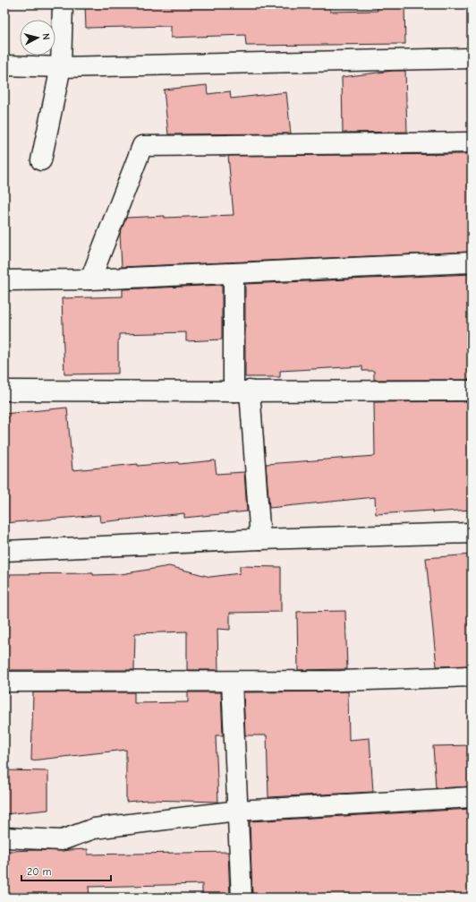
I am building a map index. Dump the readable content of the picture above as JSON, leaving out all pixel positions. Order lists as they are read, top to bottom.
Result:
{
  "scale_bar": "20 m",
  "north": "right"
}
